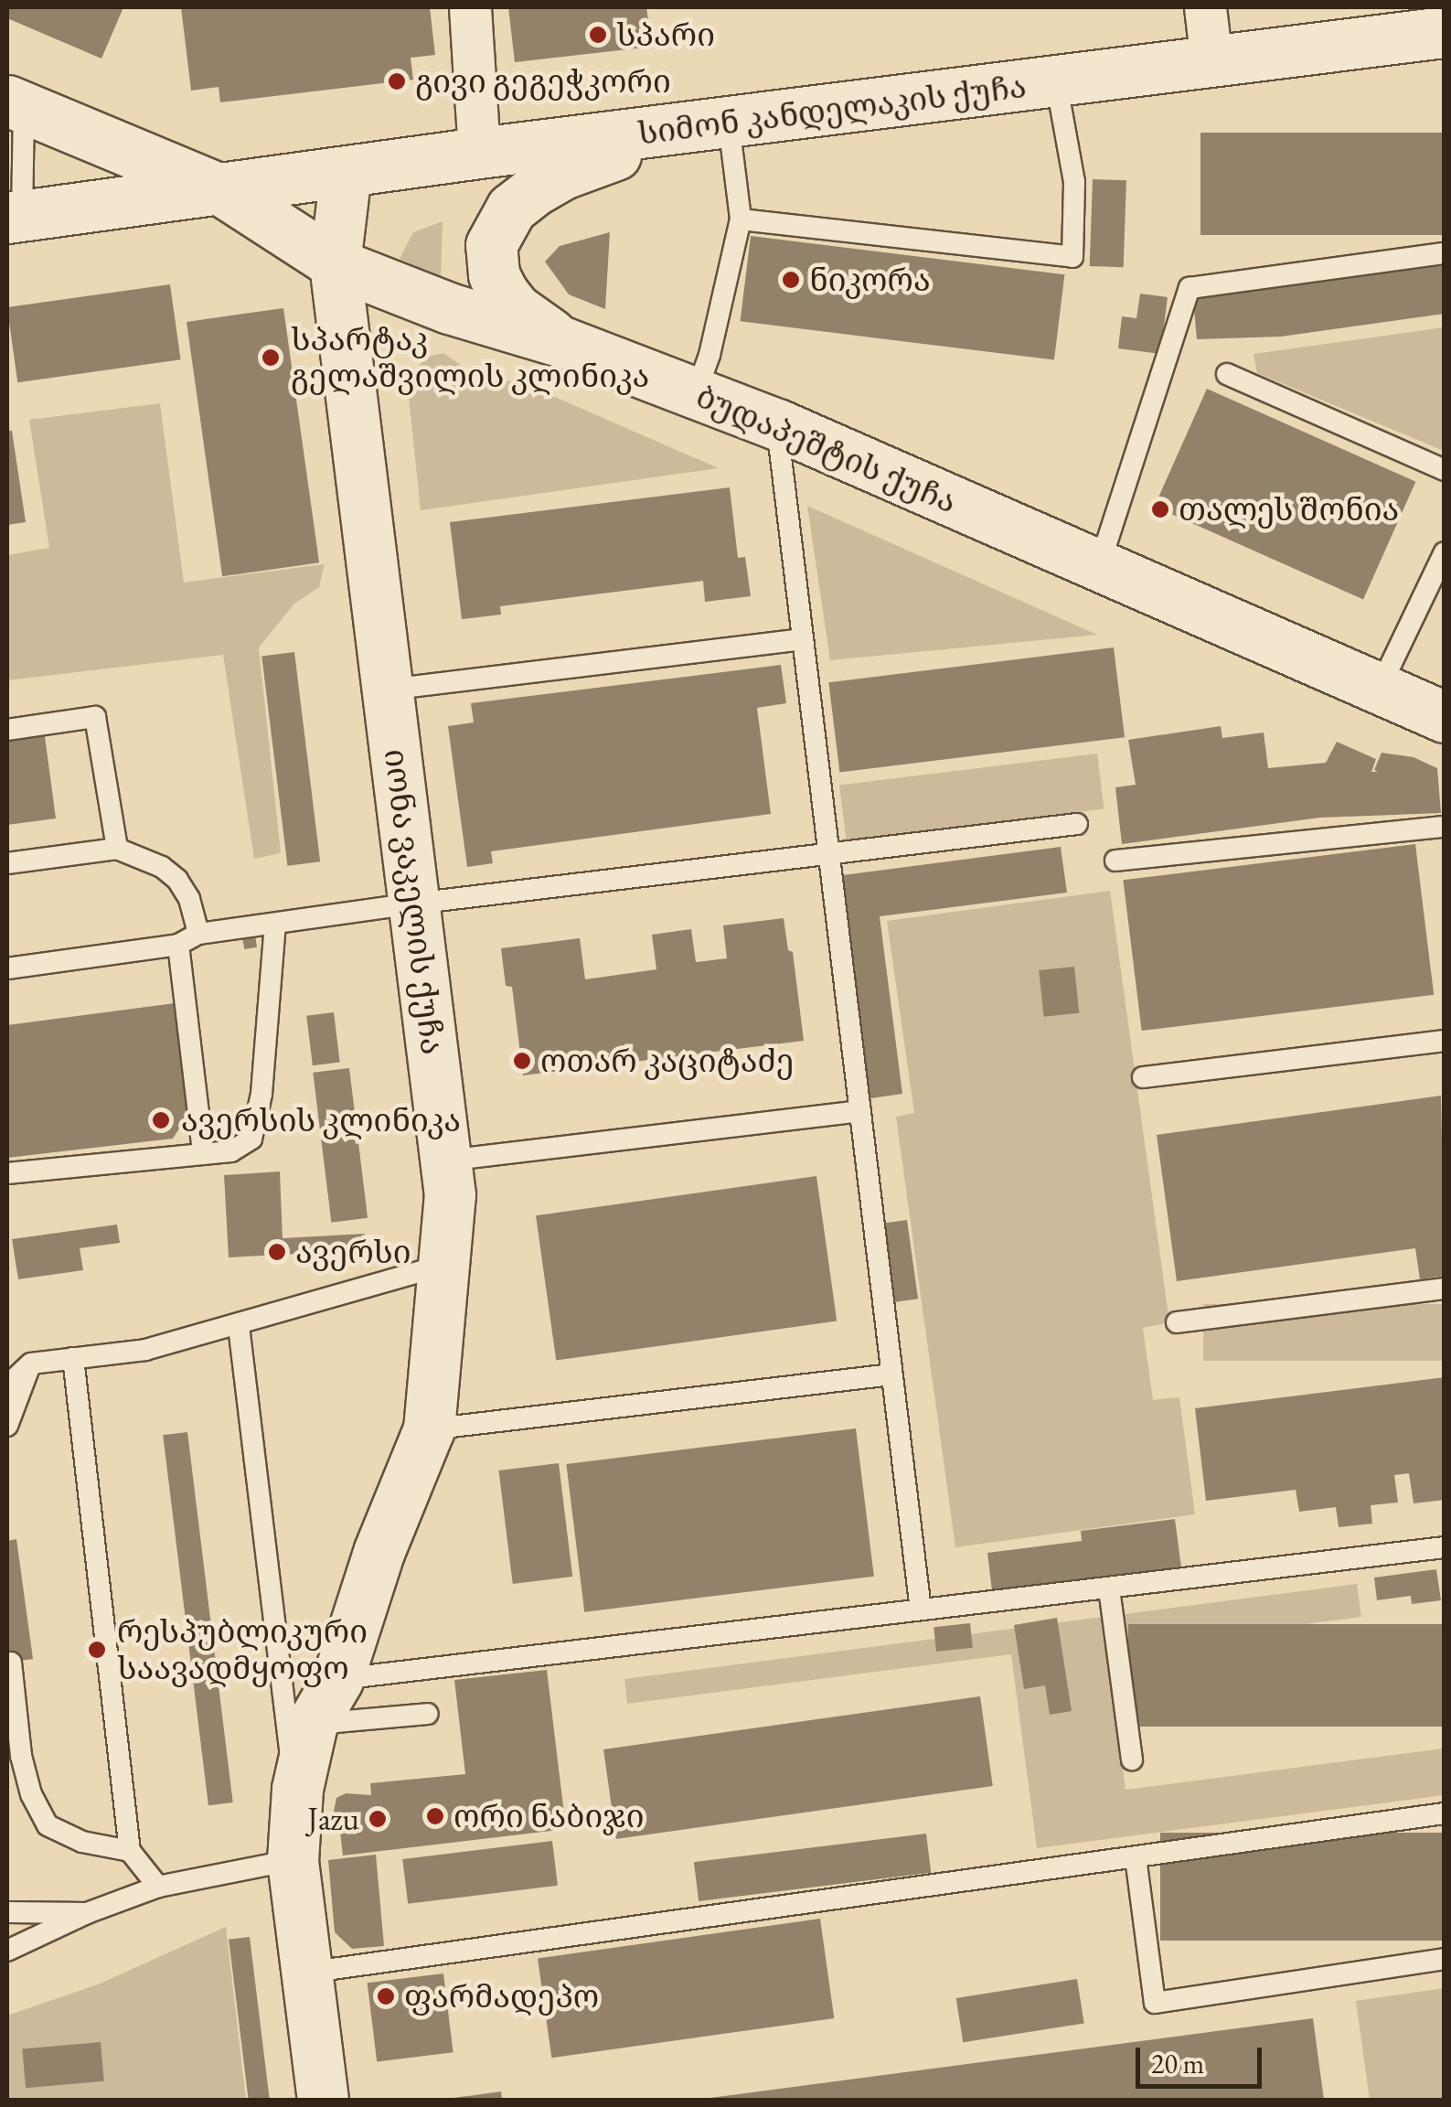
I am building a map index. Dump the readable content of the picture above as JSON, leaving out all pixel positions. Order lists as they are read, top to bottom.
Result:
{
  "streets": {
    "main road": ["სიმონ კანდელაკის ქუჩა", "ბუდაპეშტის ქუჩა", "იონა ვაკელის ქუჩა"]
  },
  "crossings": [
    ["სიმონ კანდელაკის ქუჩა", "ბუდაპეშტის ქუჩა"],
    ["სიმონ კანდელაკის ქუჩა", "იონა ვაკელის ქუჩა"],
    ["ბუდაპეშტის ქუჩა", "იონა ვაკელის ქუჩა"]
  ],
  "places": [
    "სპარი",
    "გივი გეგეჭკორი",
    "ნიკორა",
    "სპარტაკ გელაშვილის კლინიკა",
    "თალეს შონია",
    "ოთარ კაციტაძე",
    "ავერსის კლინიკა",
    "ავერსი",
    "რესპუბლიკური საავადმყოფო",
    "ორი ნაბიჯი",
    "Jazu",
    "ფარმადეპო"
  ],
  "scale_bar": "20 m"
}
